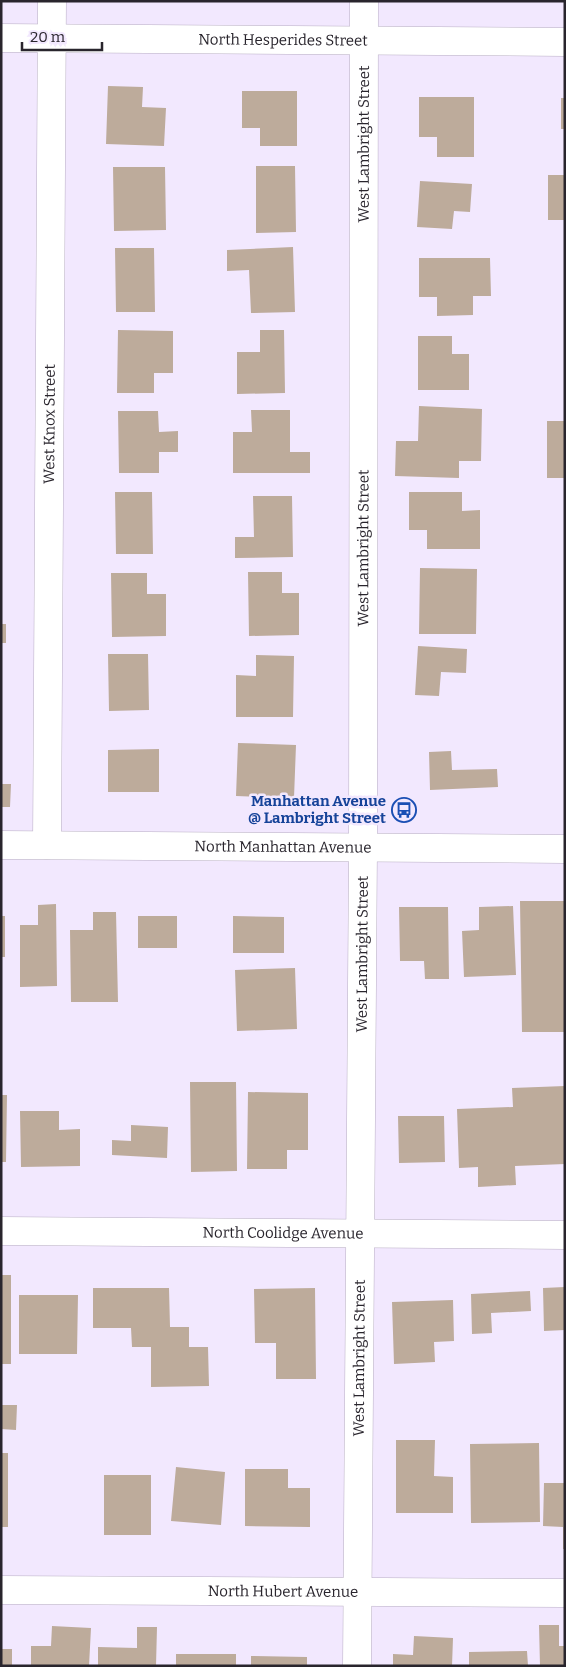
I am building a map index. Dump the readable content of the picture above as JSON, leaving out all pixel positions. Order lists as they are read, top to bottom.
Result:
{
  "streets": {
    "street": [
      "North Hesperides Street",
      "West Lambright Street",
      "West Knox Street",
      "North Manhattan Avenue",
      "North Coolidge Avenue",
      "North Hubert Avenue"
    ]
  },
  "crossings": [
    ["North Hesperides Street", "West Lambright Street"],
    ["North Hesperides Street", "West Knox Street"],
    ["West Lambright Street", "North Manhattan Avenue"],
    ["West Lambright Street", "North Coolidge Avenue"],
    ["West Lambright Street", "North Hubert Avenue"],
    ["West Knox Street", "North Manhattan Avenue"]
  ],
  "places": {
    "bus stop": ["Manhattan Avenue @ Lambright Street"]
  },
  "scale_bar": "20 m"
}
